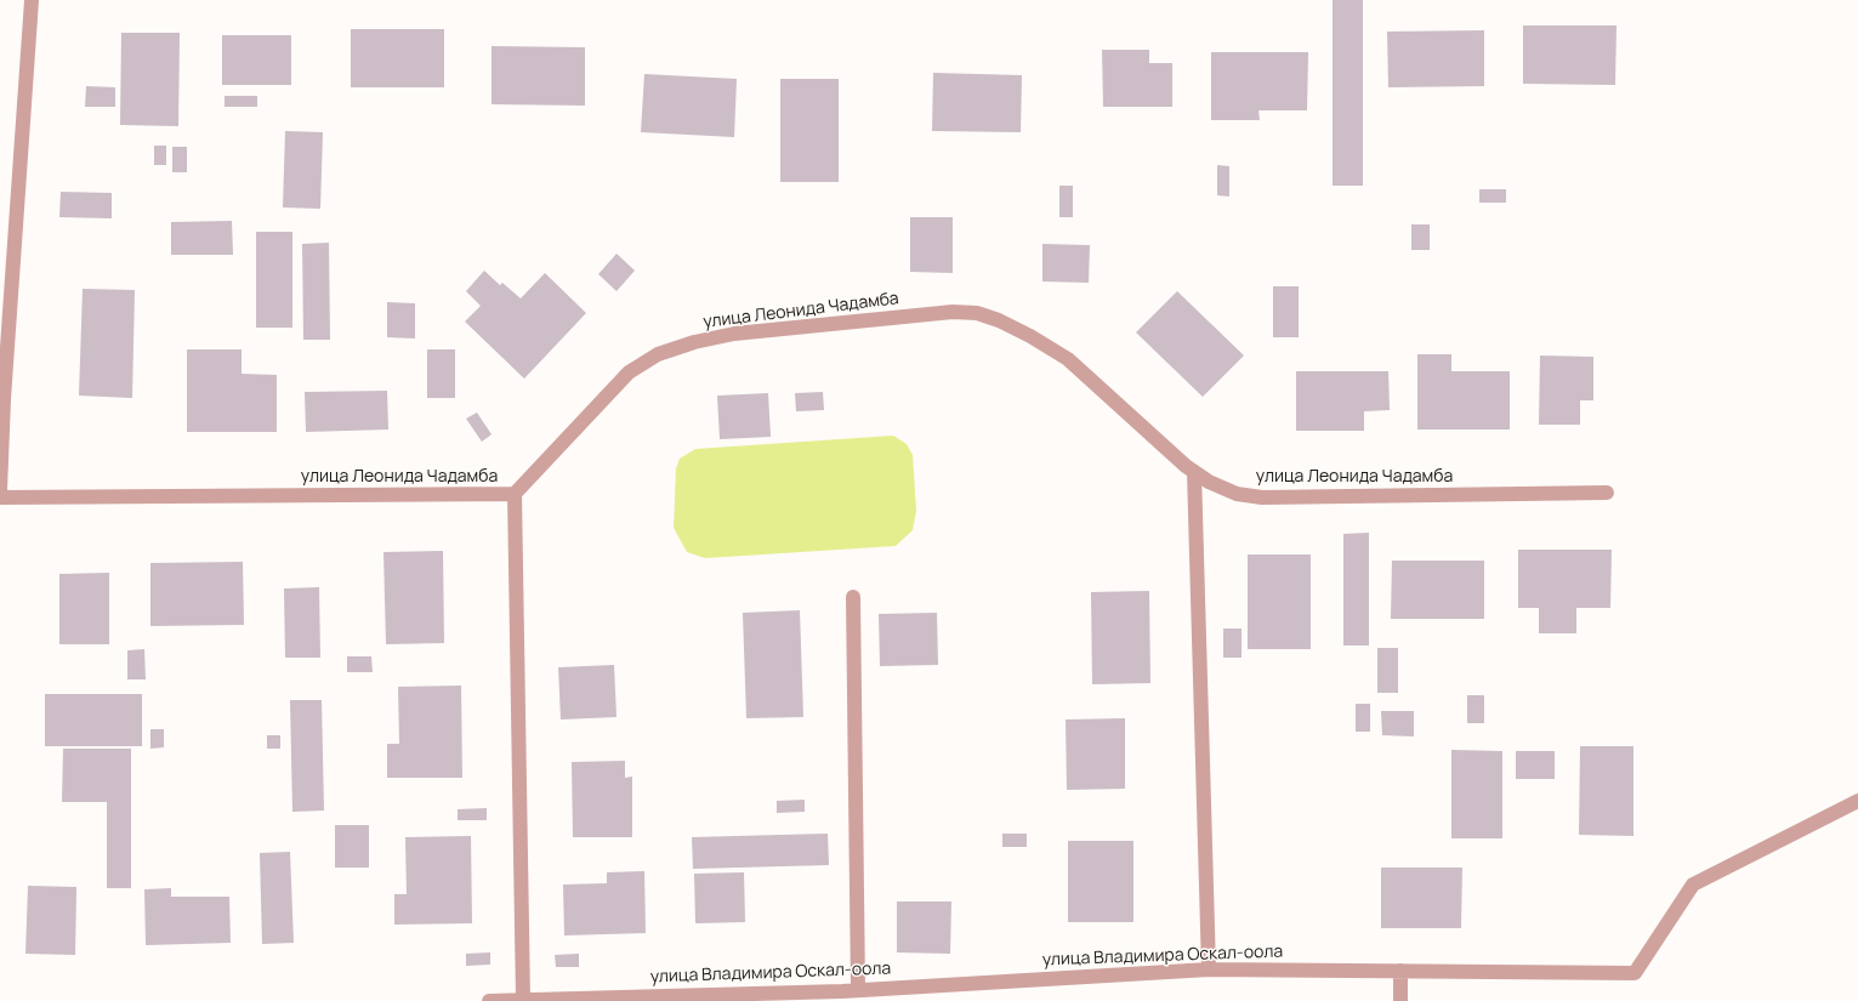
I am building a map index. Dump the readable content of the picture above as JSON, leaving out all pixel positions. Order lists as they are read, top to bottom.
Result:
{
  "streets": {
    "street": ["улица Леонида Чадамба", "улица Владимира Оскал-оола"]
  }
}
